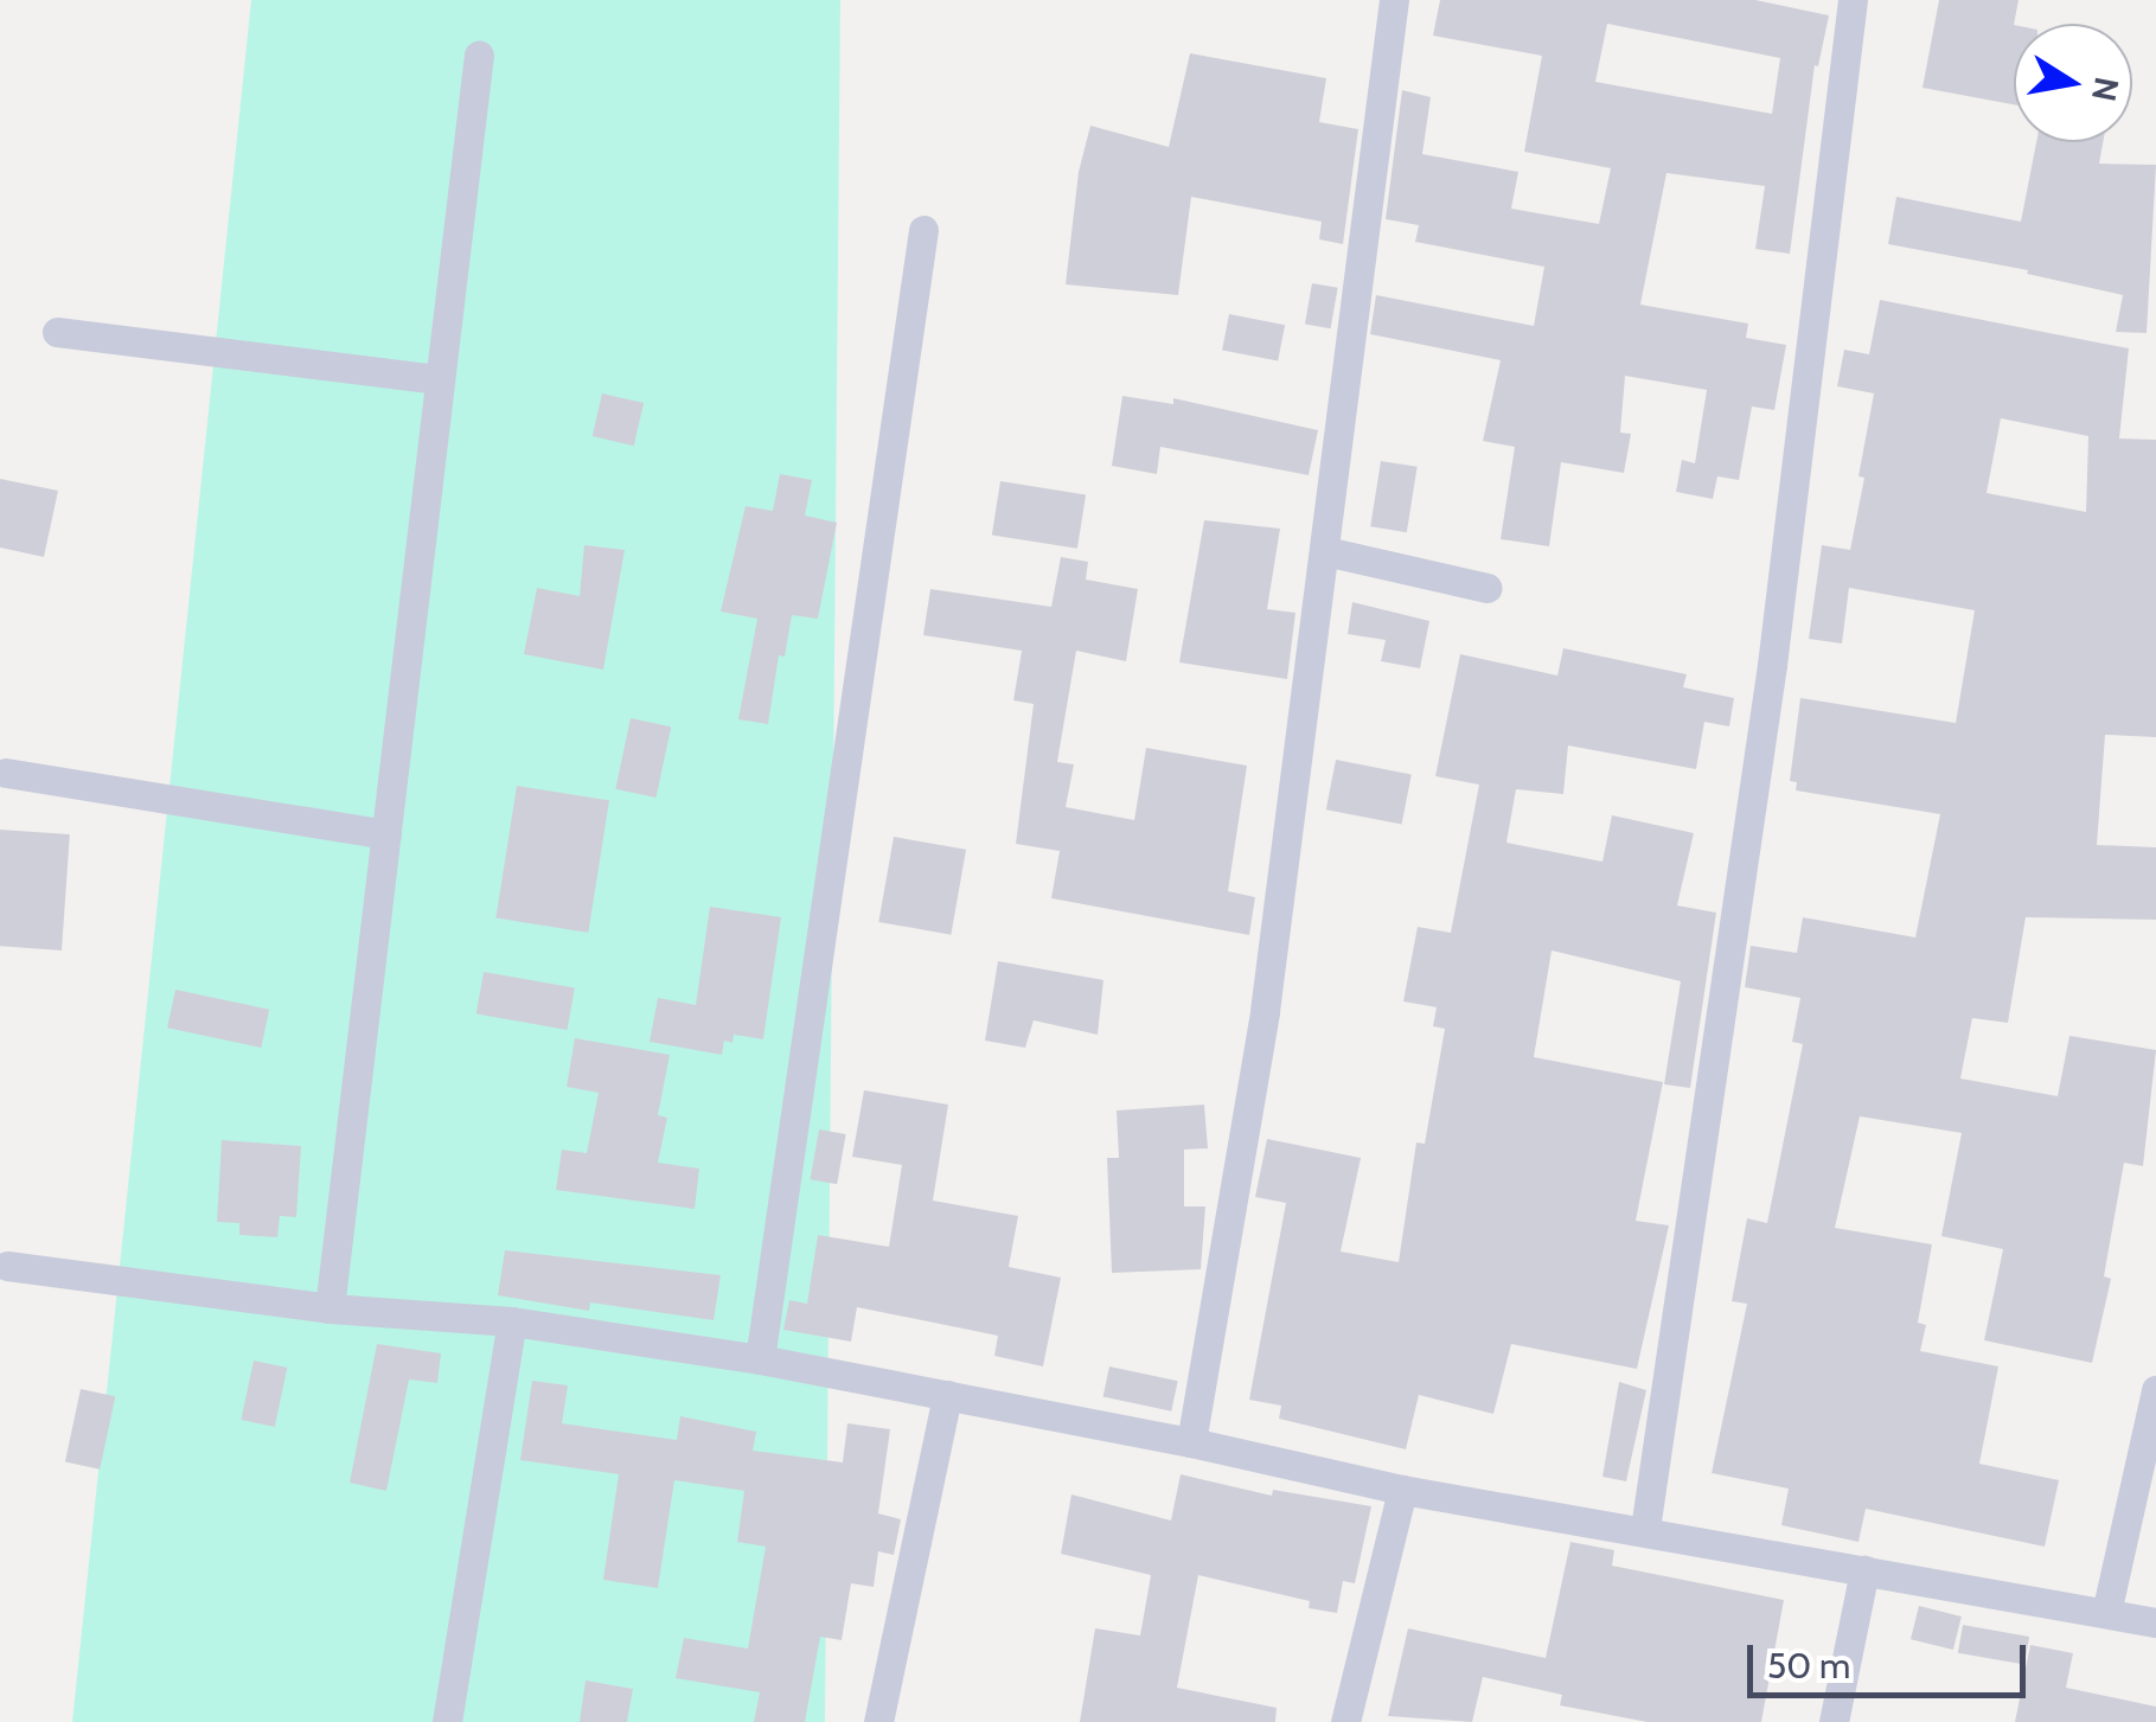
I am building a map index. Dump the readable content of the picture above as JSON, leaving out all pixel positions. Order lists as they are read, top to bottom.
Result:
{
  "scale_bar": "50 m",
  "north": "right"
}
